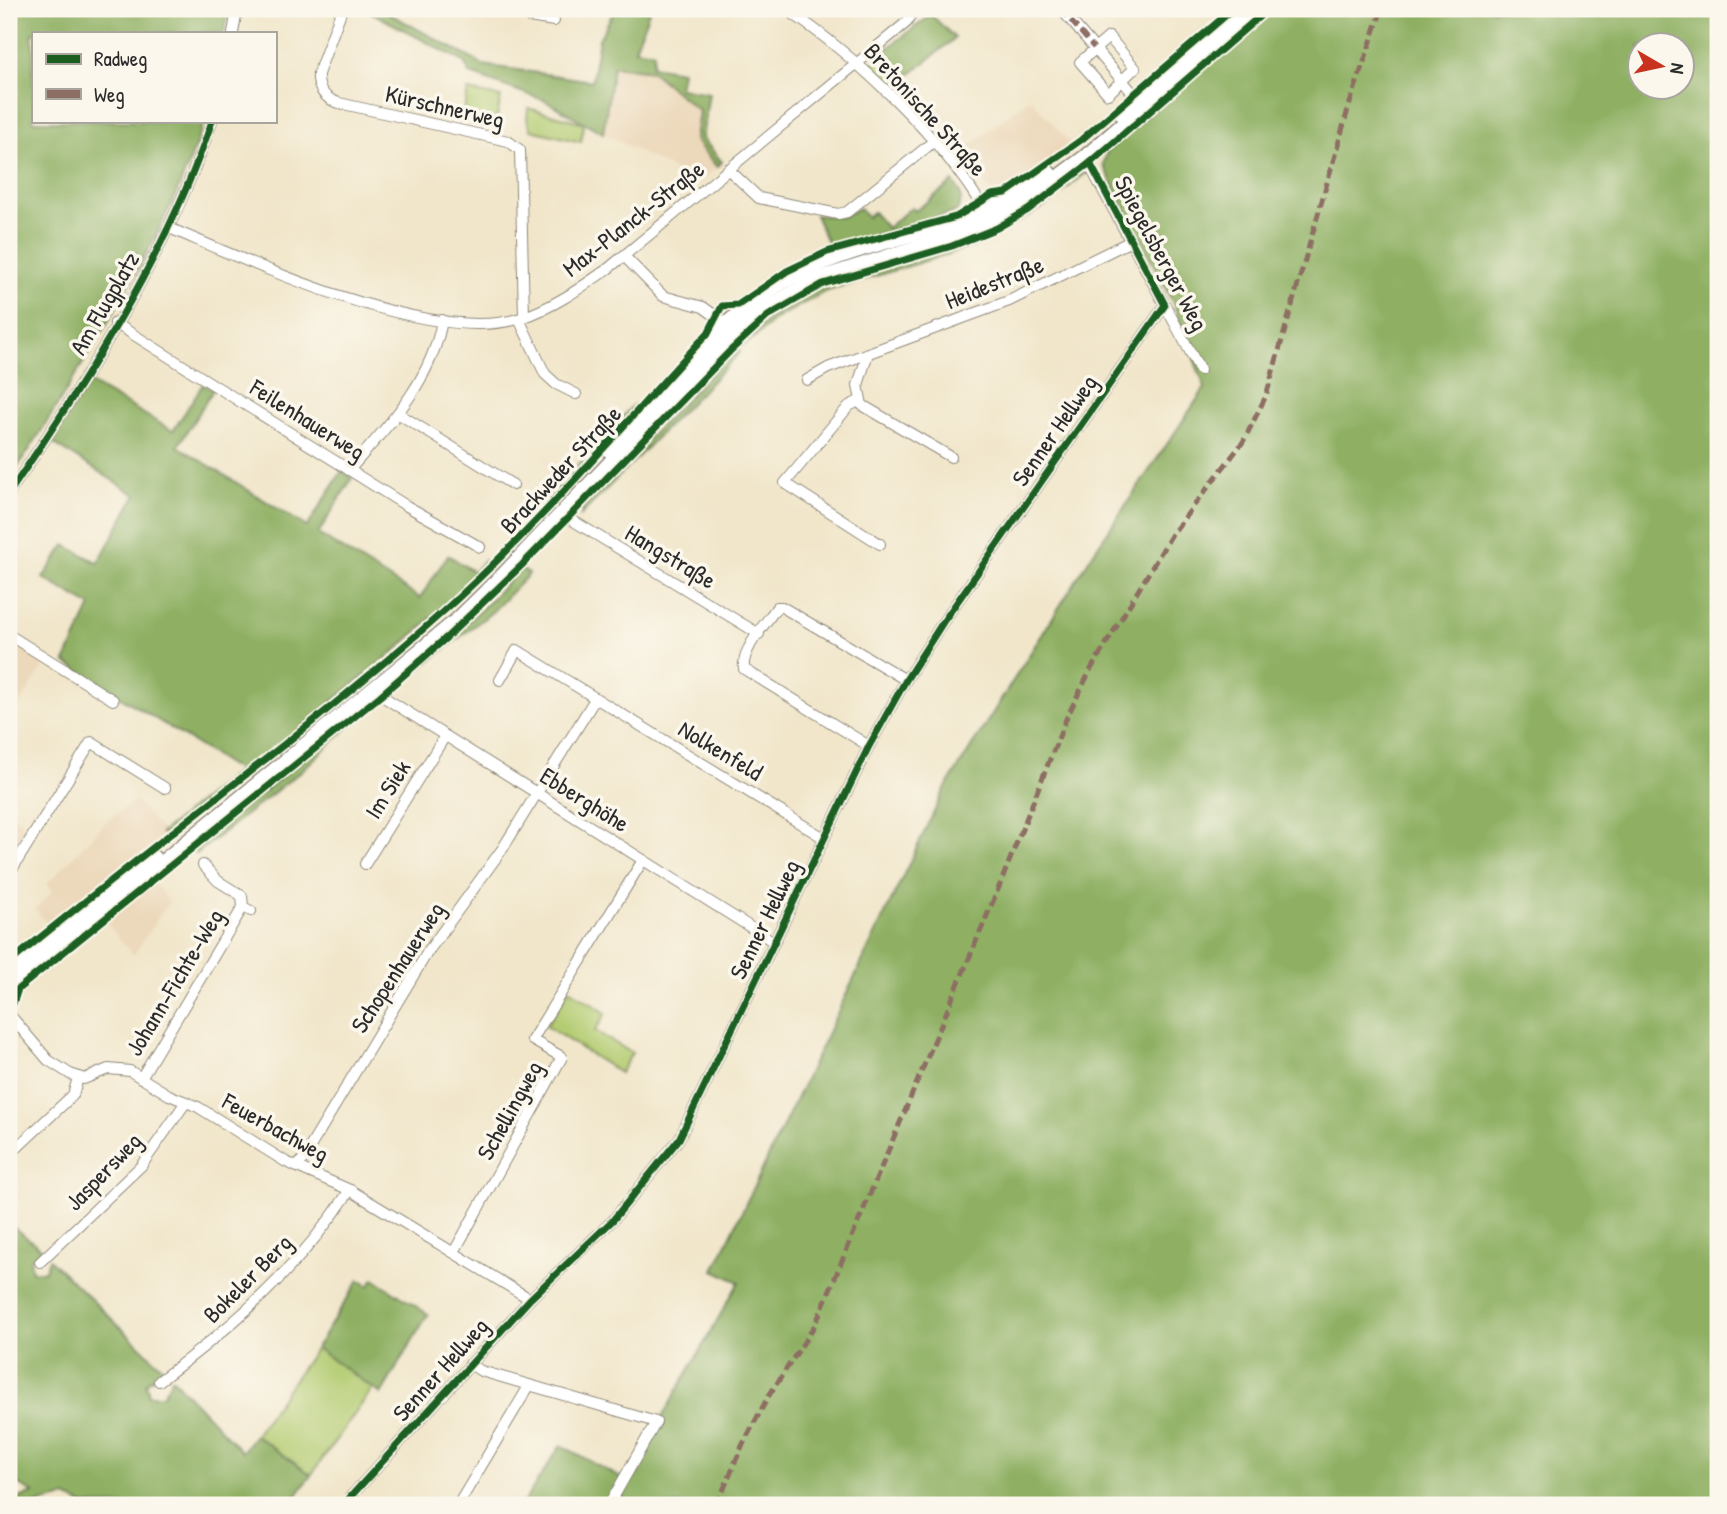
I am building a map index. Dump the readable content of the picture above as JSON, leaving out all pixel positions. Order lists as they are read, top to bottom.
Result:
{
  "streets": {
    "main road": ["Brackweder Straße"],
    "street": [
      "Kürschnerweg",
      "Bretonische Straße",
      "Max-Planck-Straße",
      "Spiegelsberger Weg",
      "Heidestraße",
      "Am Flugplatz",
      "Feilenhauerweg",
      "Senner Hellweg",
      "Hangstraße",
      "Nolkenfeld",
      "Im Siek",
      "Ebberghöhe",
      "Schopenhauerweg",
      "Johann-Fichte-Weg",
      "Schellingweg",
      "Feuerbachweg",
      "Jaspersweg",
      "Bokeler Berg"
    ]
  },
  "crossings": [
    ["Kürschnerweg", "Max-Planck-Straße"],
    ["Bretonische Straße", "Max-Planck-Straße"],
    ["Bretonische Straße", "Brackweder Straße"],
    ["Max-Planck-Straße", "Am Flugplatz"],
    ["Spiegelsberger Weg", "Heidestraße"],
    ["Spiegelsberger Weg", "Senner Hellweg"],
    ["Spiegelsberger Weg", "Brackweder Straße"],
    ["Am Flugplatz", "Feilenhauerweg"],
    ["Senner Hellweg", "Nolkenfeld"],
    ["Senner Hellweg", "Ebberghöhe"],
    ["Senner Hellweg", "Feuerbachweg"],
    ["Brackweder Straße", "Hangstraße"],
    ["Brackweder Straße", "Ebberghöhe"],
    ["Im Siek", "Ebberghöhe"],
    ["Ebberghöhe", "Schopenhauerweg"],
    ["Ebberghöhe", "Schellingweg"],
    ["Schopenhauerweg", "Feuerbachweg"],
    ["Johann-Fichte-Weg", "Feuerbachweg"],
    ["Schellingweg", "Feuerbachweg"],
    ["Feuerbachweg", "Jaspersweg"],
    ["Feuerbachweg", "Bokeler Berg"]
  ],
  "legend": ["Radweg", "Weg"],
  "north": "right"
}
